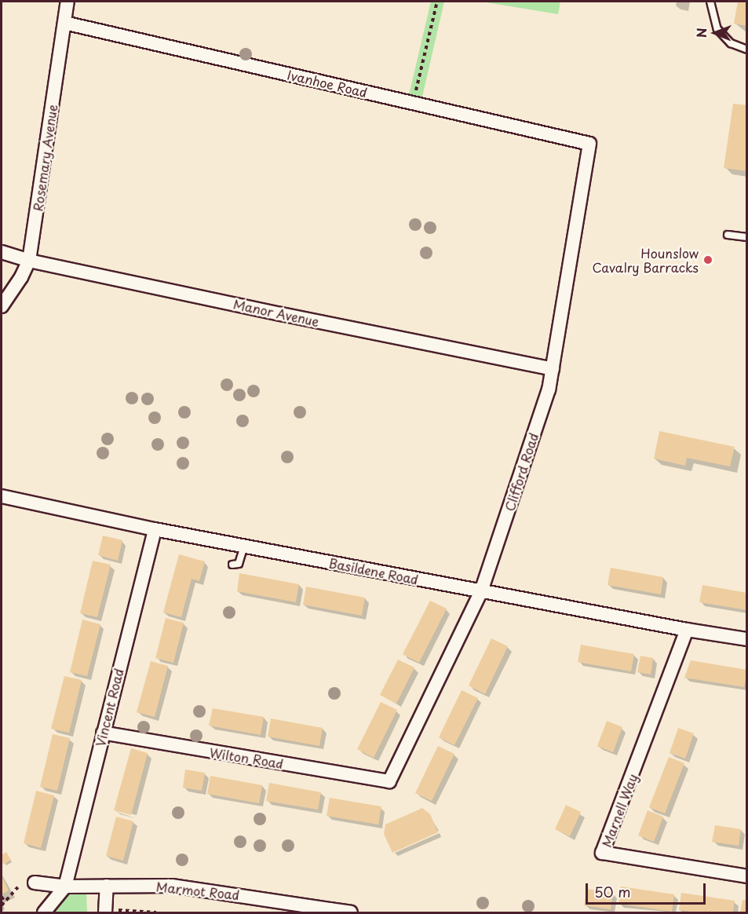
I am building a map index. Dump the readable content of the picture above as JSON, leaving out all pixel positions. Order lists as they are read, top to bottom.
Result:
{
  "streets": {
    "street": [
      "Ivanhoe Road",
      "Rosemary Avenue",
      "Manor Avenue",
      "Clifford Road",
      "Basildene Road",
      "Vincent Road",
      "Wilton Road",
      "Marnell Way",
      "Marmot Road"
    ]
  },
  "crossings": [
    ["Ivanhoe Road", "Rosemary Avenue"],
    ["Ivanhoe Road", "Clifford Road"],
    ["Rosemary Avenue", "Manor Avenue"],
    ["Manor Avenue", "Clifford Road"],
    ["Clifford Road", "Basildene Road"],
    ["Clifford Road", "Wilton Road"],
    ["Basildene Road", "Vincent Road"],
    ["Basildene Road", "Marnell Way"],
    ["Vincent Road", "Wilton Road"],
    ["Vincent Road", "Marmot Road"]
  ],
  "places": ["Hounslow Cavalry Barracks"],
  "scale_bar": "50 m",
  "north": "left"
}
